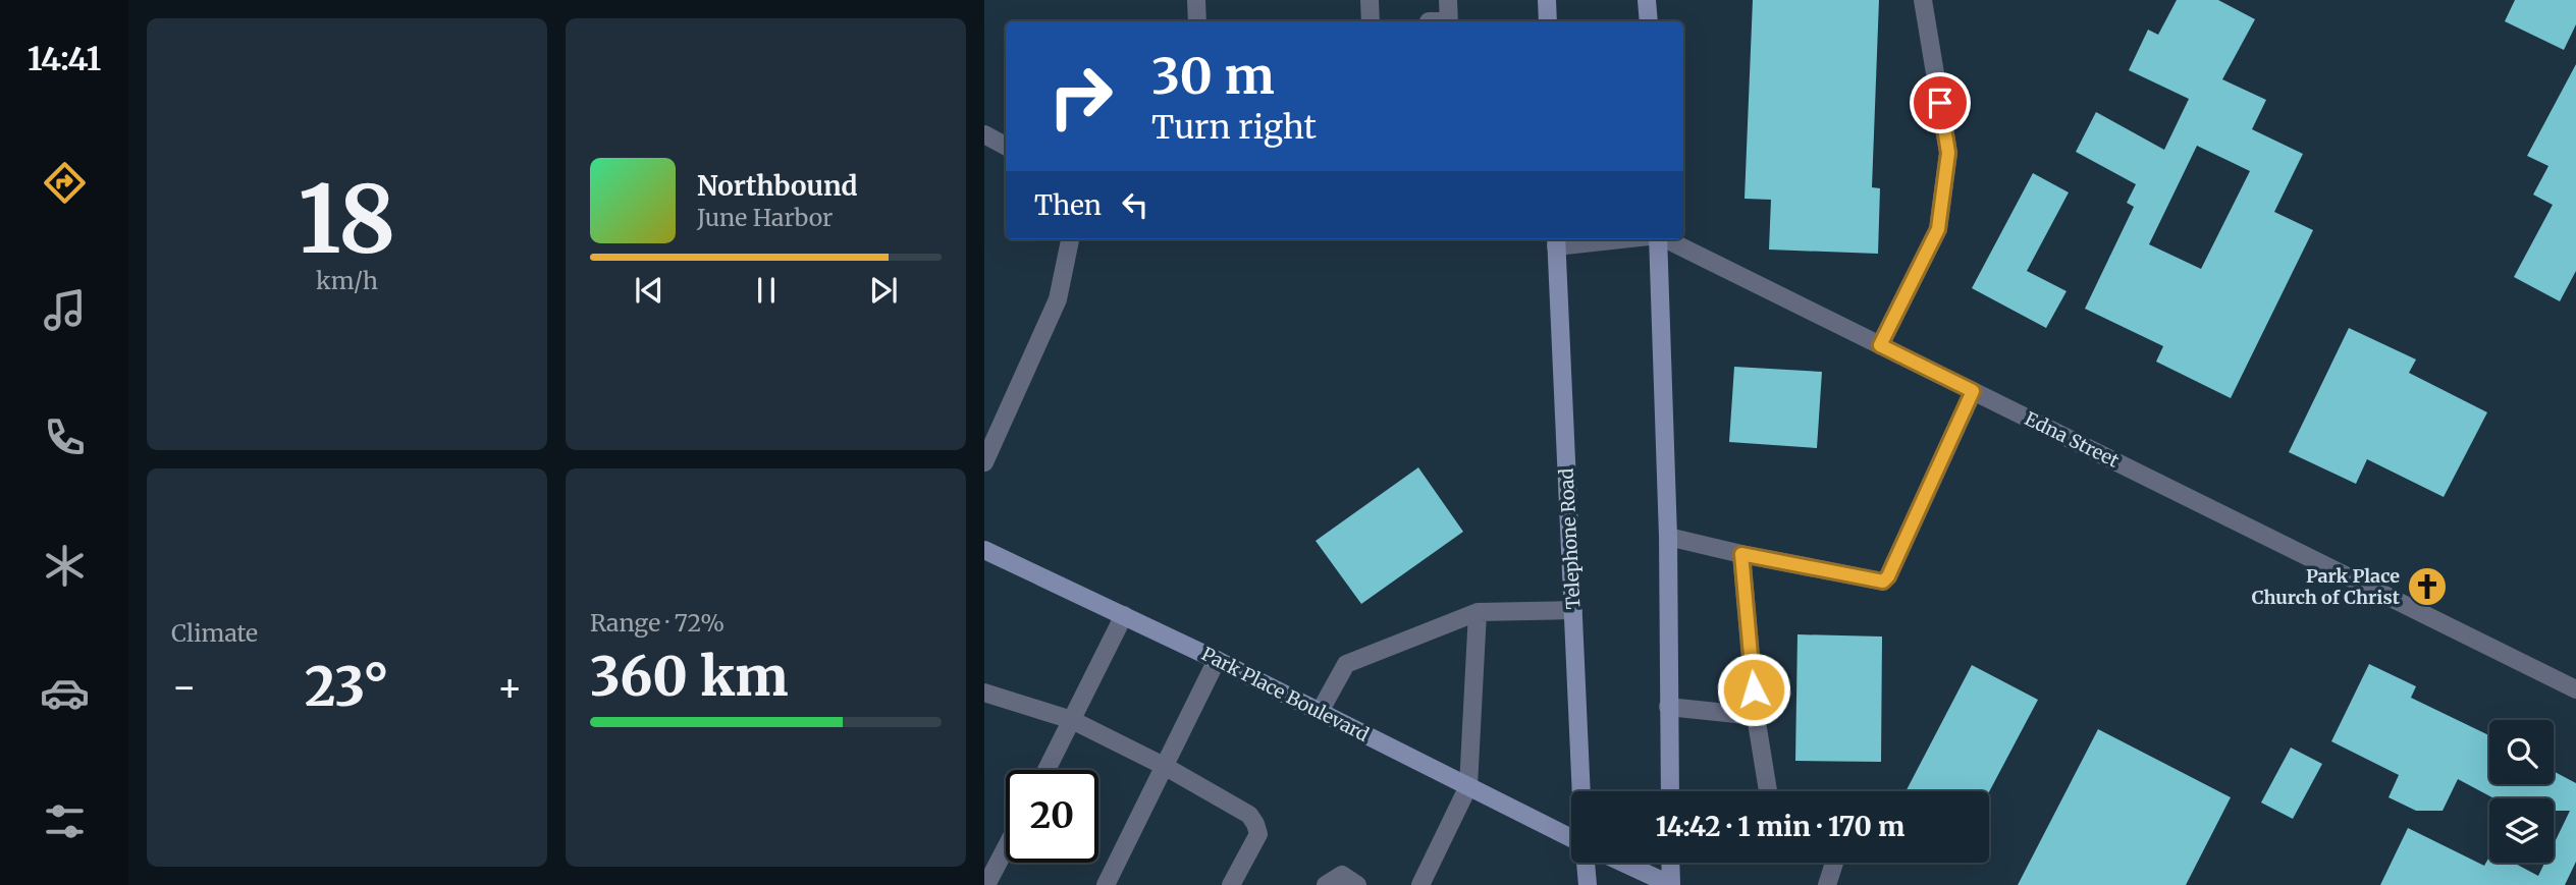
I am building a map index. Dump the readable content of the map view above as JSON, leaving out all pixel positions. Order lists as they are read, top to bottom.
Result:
{
  "streets": {
    "main road": ["Telephone Road", "Park Place Boulevard"],
    "street": ["Edna Street"]
  },
  "places": {
    "church": ["Park Place Church of Christ"]
  },
  "page": {
    "tabs": "14:41",
    "tile": [
      ["18", "km/h"],
      "Climate",
      ["Range · 72%", "360 km"]
    ],
    "turn": ["30 m", "Turn right"],
    "song": ["Northbound", "June Harbor"],
    "then": "Then",
    "heat": ["−", "23°", "+"],
    "limit": "20",
    "trip": "14:42 · 1 min · 170 m"
  }
}
